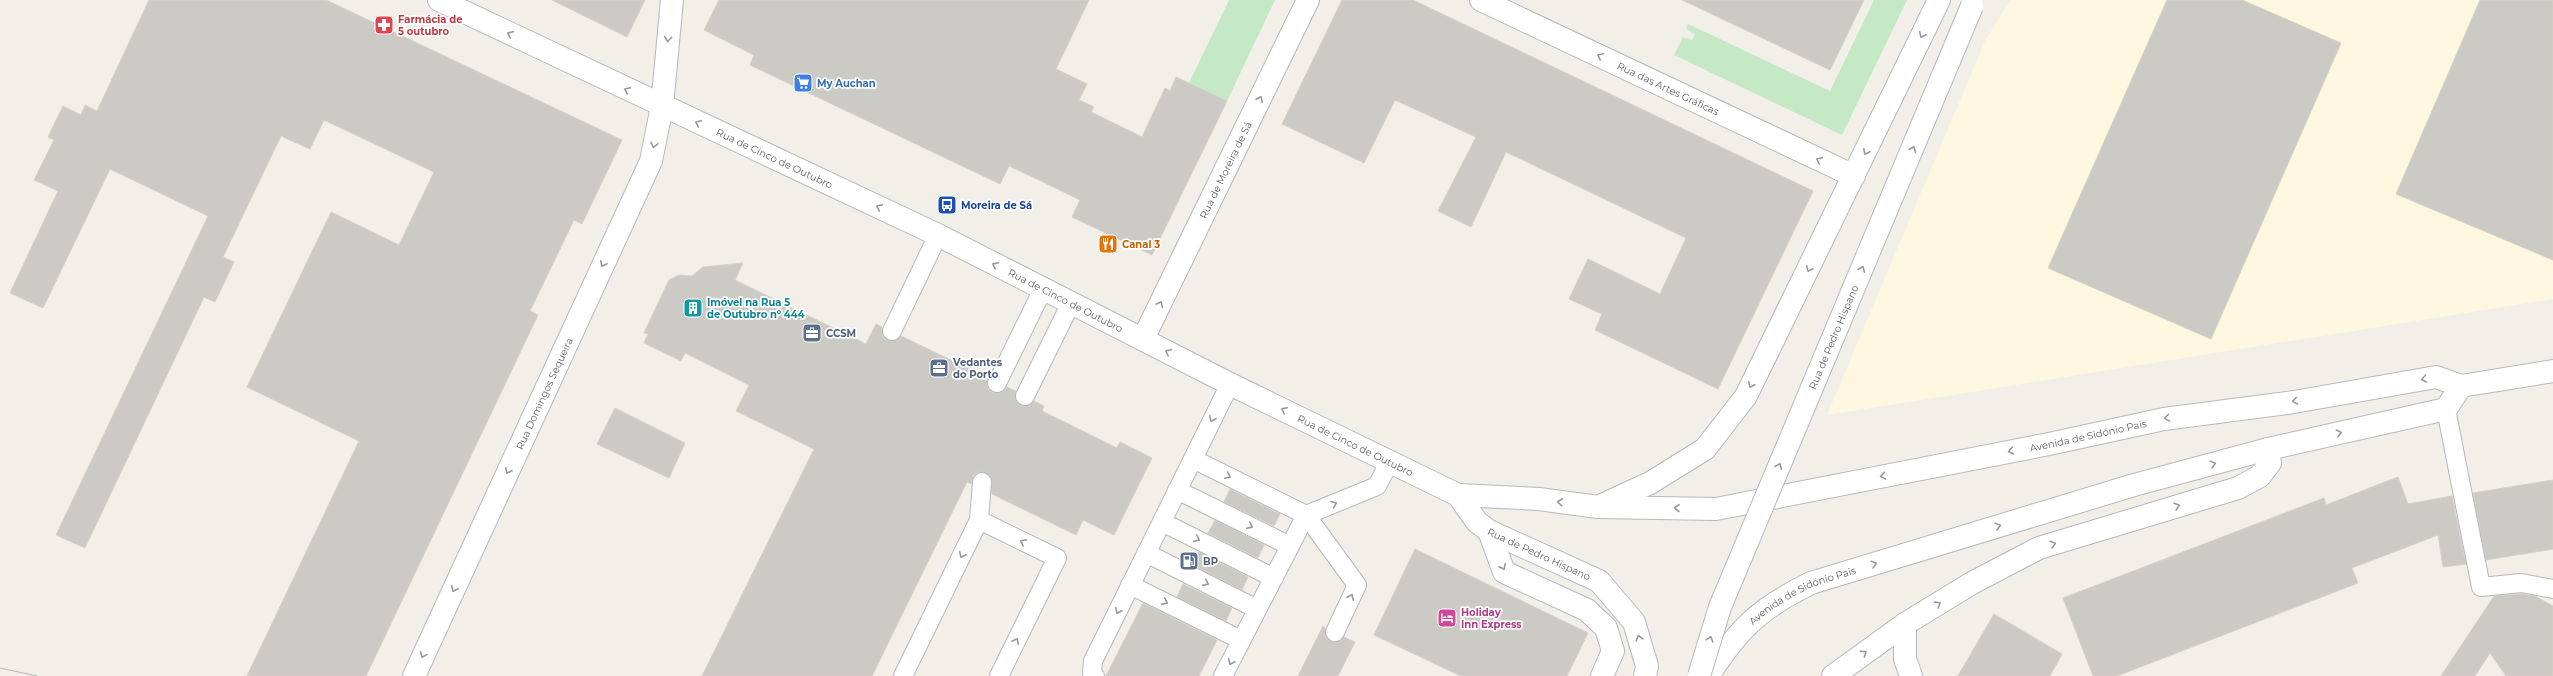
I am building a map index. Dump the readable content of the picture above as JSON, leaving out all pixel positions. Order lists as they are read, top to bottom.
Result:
{
  "streets": {
    "main road": [
      "Rua das Artes Gráficas",
      "Rua de Cinco de Outubro",
      "Rua de Moreira de Sá",
      "Rua de Pedro Hispano",
      "Rua Domingos Sequeira",
      "Avenida de Sidónio Pais"
    ]
  },
  "crossings": [
    ["Rua de Cinco de Outubro", "Rua de Moreira de Sá"],
    ["Rua de Cinco de Outubro", "Rua de Pedro Hispano"],
    ["Rua de Cinco de Outubro", "Rua Domingos Sequeira"],
    ["Rua de Cinco de Outubro", "Avenida de Sidónio Pais"]
  ],
  "one_way": [
    "Rua das Artes Gráficas",
    "Rua de Cinco de Outubro",
    "Rua de Moreira de Sá",
    "Rua de Pedro Hispano",
    "Rua Domingos Sequeira"
  ],
  "places": {
    "pharmacy": ["Farmácia de 5 outubro"],
    "supermarket": ["My Auchan"],
    "bus stop": ["Moreira de Sá"],
    "restaurant": ["Canal 3"],
    "building": ["Imóvel na Rua 5 de Outubro nº 444"],
    "office": ["CCSM", "Vedantes do Porto"],
    "fuel station": ["BP"],
    "hotel": ["Holiday Inn Express"]
  }
}
